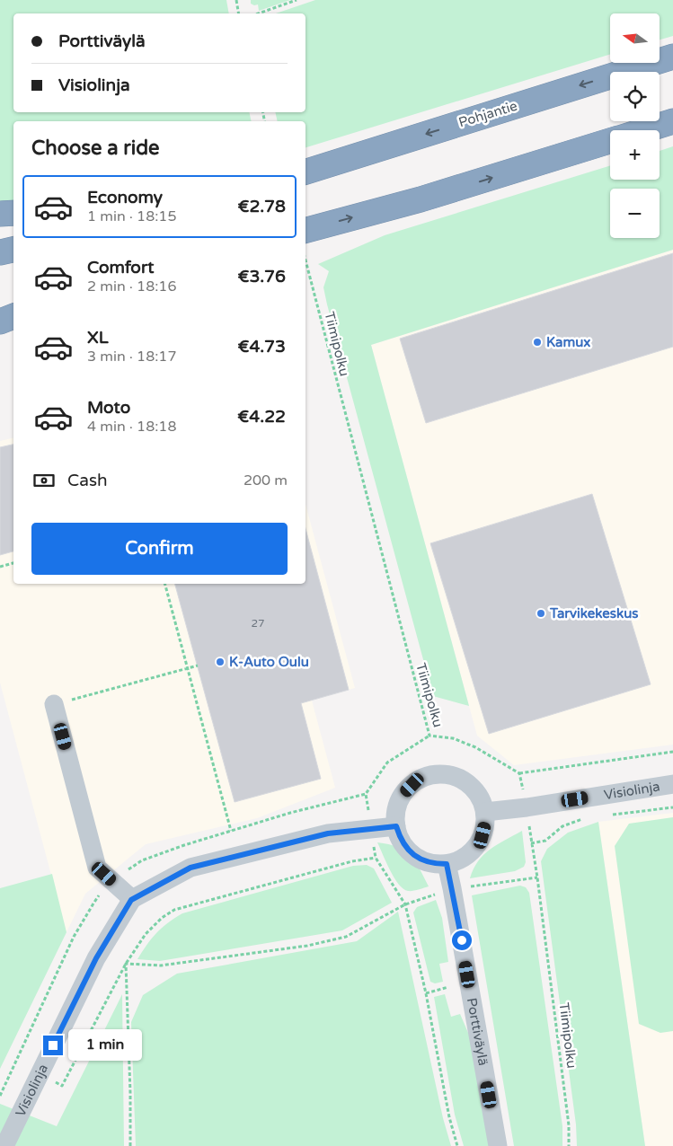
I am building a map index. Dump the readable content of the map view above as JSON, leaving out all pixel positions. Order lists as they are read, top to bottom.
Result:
{
  "streets": {
    "highway": ["Pohjantie"],
    "street": ["Visiolinja", "Porttiväylä"],
    "path": ["Tiimipolku"]
  },
  "crossings": [
    ["Tiimipolku", "Visiolinja"],
    ["Visiolinja", "Porttiväylä"]
  ],
  "places": ["Kamux", "Tarvikekeskus", "K-Auto Oulu"],
  "house_numbers": ["27"],
  "north": "left",
  "page": {
    "map_buttons": ["+", "−"],
    "banner": ["Porttiväylä", "Visiolinja"],
    "heading": "Choose a ride",
    "list": [
      {
        "name": "Economy",
        "note": "1 min · 18:15",
        "value": "€2.78"
      },
      {
        "name": "Comfort",
        "note": "2 min · 18:16",
        "value": "€3.76"
      },
      {
        "name": "XL",
        "note": "3 min · 18:17",
        "value": "€4.73"
      },
      {
        "name": "Moto",
        "note": "4 min · 18:18",
        "value": "€4.22"
      }
    ],
    "pay": ["Cash", "200 m"],
    "buttons": "Confirm",
    "bubble": "1 min"
  }
}
